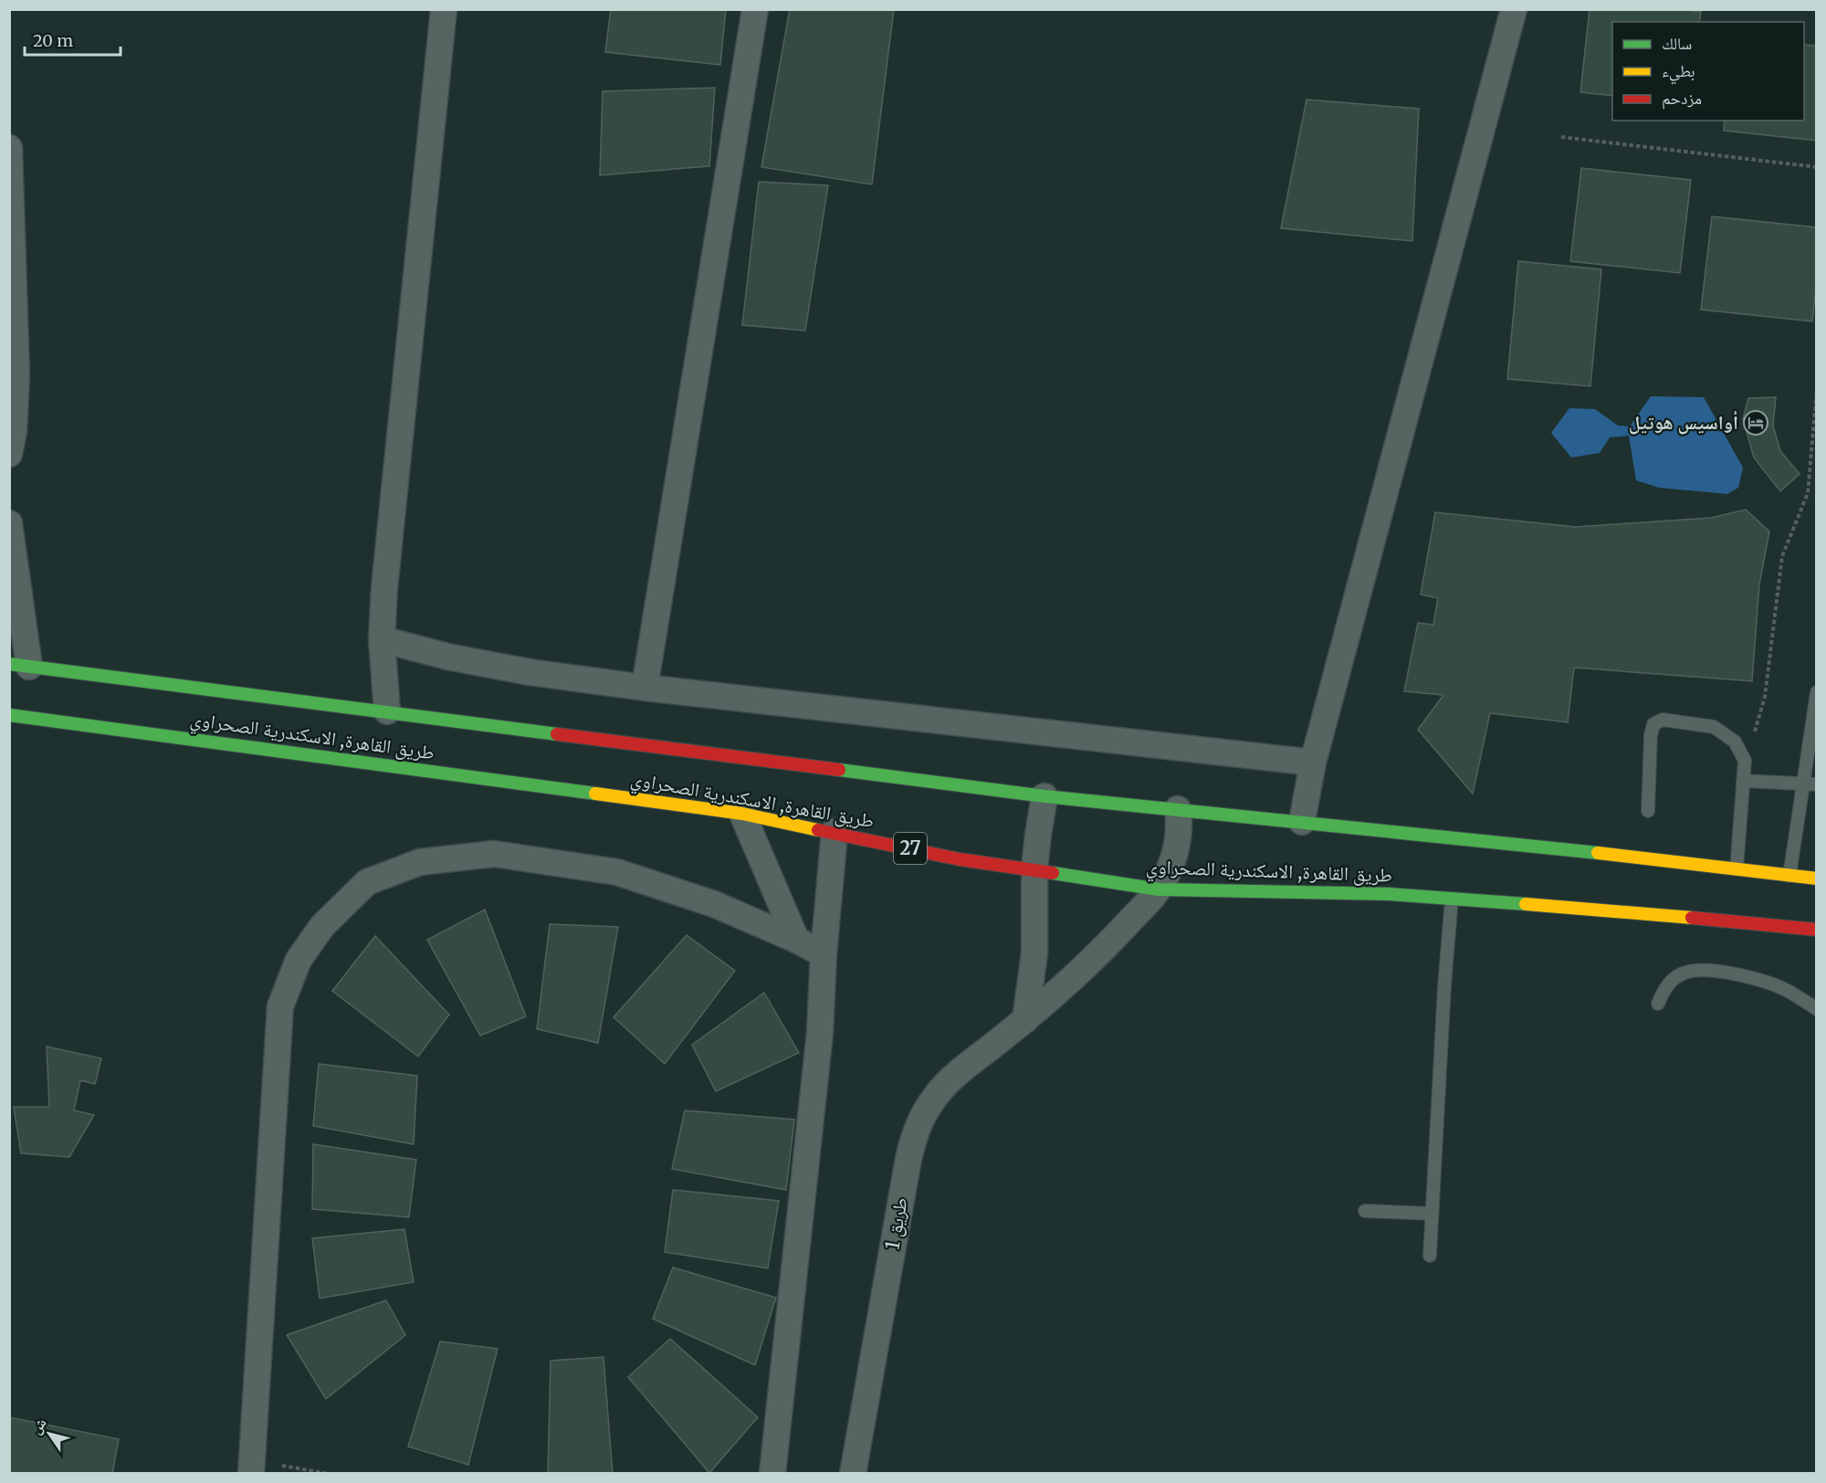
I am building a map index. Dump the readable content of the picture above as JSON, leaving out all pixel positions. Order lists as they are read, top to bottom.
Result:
{
  "streets": {
    "highway": ["طريق القاهرة, الاسكندرية الصحراوي", "27"],
    "street": ["طريق 1"]
  },
  "crossings": [
    ["طريق القاهرة, الاسكندرية الصحراوي", "طريق 1"]
  ],
  "places": {
    "hotel": ["أواسيس هوتيل"]
  },
  "legend": ["سالك", "بطيء", "مزدحم"],
  "scale_bar": "20 m",
  "north": "top left"
}
